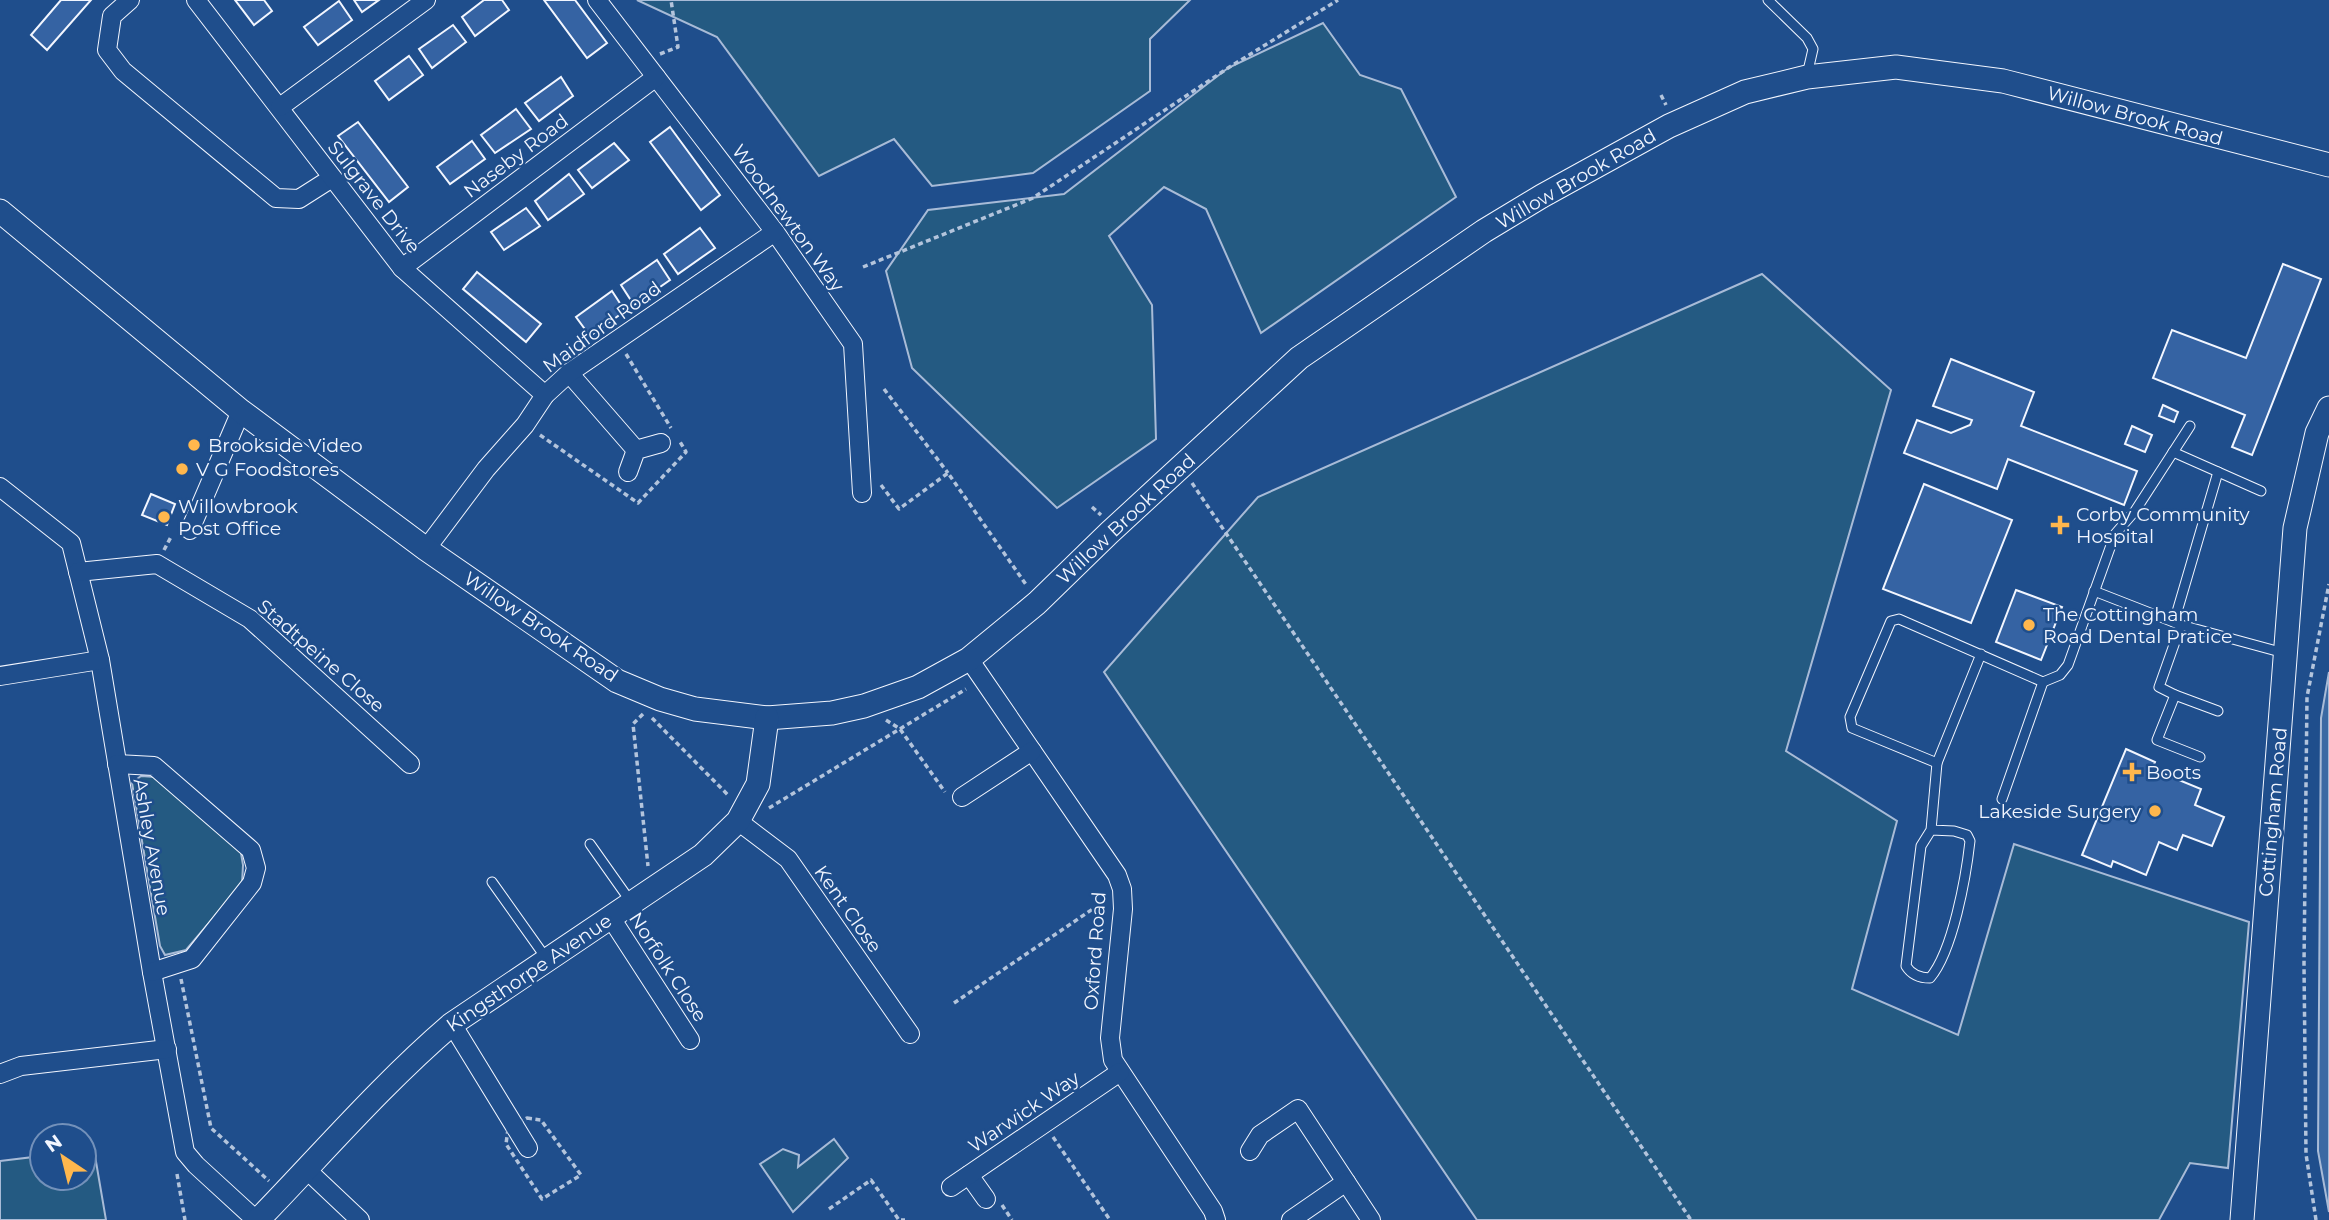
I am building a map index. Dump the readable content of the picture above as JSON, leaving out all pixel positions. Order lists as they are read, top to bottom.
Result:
{
  "streets": {
    "street": [
      "Willow Brook Road",
      "Naseby Road",
      "Sulgrave Drive",
      "Woodnewton Way",
      "Maidford Road",
      "Stadtpeine Close",
      "Cottingham Road",
      "Ashley Avenue",
      "Kent Close",
      "Oxford Road",
      "Norfolk Close",
      "Kingsthorpe Avenue",
      "Warwick Way"
    ]
  },
  "crossings": [
    ["Willow Brook Road", "Maidford Road"],
    ["Willow Brook Road", "Oxford Road"],
    ["Willow Brook Road", "Kingsthorpe Avenue"],
    ["Naseby Road", "Sulgrave Drive"],
    ["Naseby Road", "Woodnewton Way"],
    ["Sulgrave Drive", "Maidford Road"],
    ["Woodnewton Way", "Maidford Road"],
    ["Kent Close", "Kingsthorpe Avenue"],
    ["Oxford Road", "Warwick Way"],
    ["Norfolk Close", "Kingsthorpe Avenue"]
  ],
  "places": {
    "other": [
      "Brookside Video",
      "V G Foodstores",
      "Willowbrook Post Office",
      "The Cottingham Road Dental Pratice",
      "Lakeside Surgery"
    ],
    "health": ["Corby Community Hospital", "Boots"]
  },
  "north": "top left"
}
